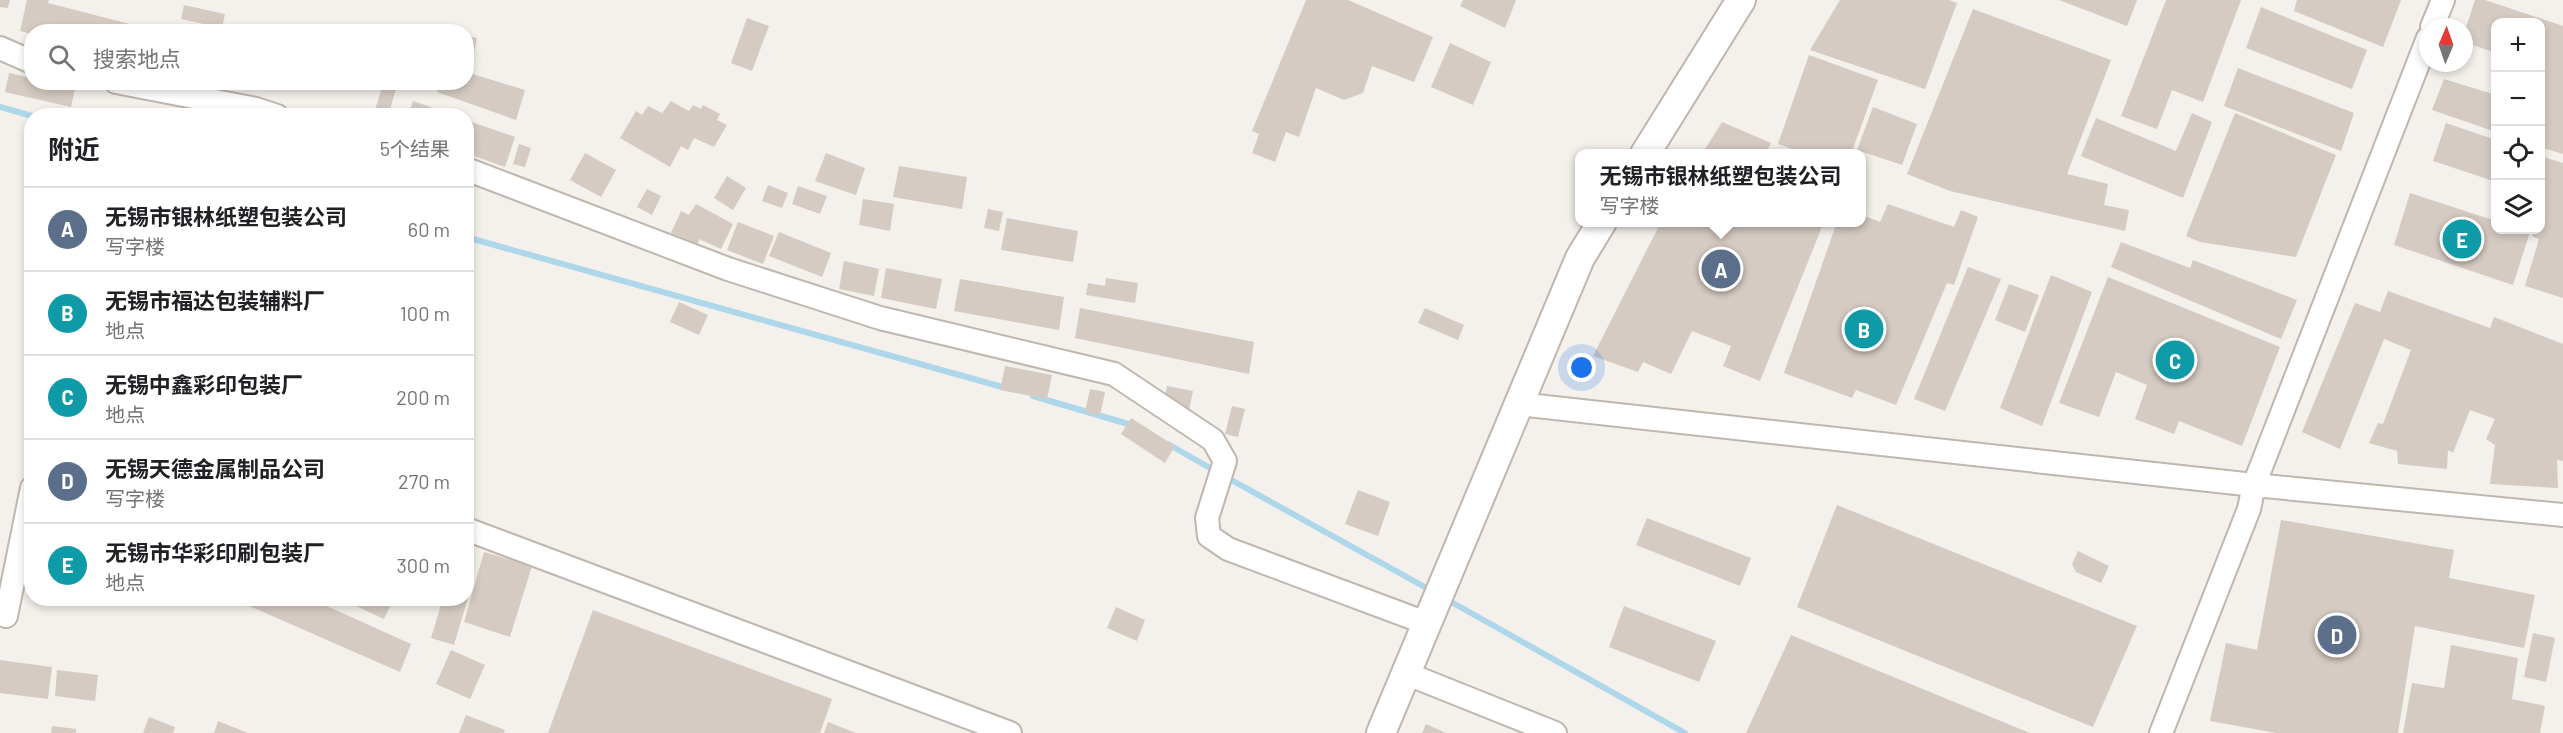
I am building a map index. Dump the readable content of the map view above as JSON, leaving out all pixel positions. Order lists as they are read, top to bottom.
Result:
{
  "north": "top",
  "page": {
    "map_buttons": ["+", "−"],
    "search": "搜索地点",
    "heading": ["附近", "5个结果"],
    "popup": ["无锡市银林纸塑包装公司", "写字楼"],
    "list": [
      {
        "mark": "A",
        "name": "无锡市银林纸塑包装公司",
        "note": "写字楼",
        "value": "60 m"
      },
      {
        "mark": "B",
        "name": "无锡市福达包装辅料厂",
        "note": "地点",
        "value": "100 m"
      },
      {
        "mark": "C",
        "name": "无锡中鑫彩印包装厂",
        "note": "地点",
        "value": "200 m"
      },
      {
        "mark": "D",
        "name": "无锡天德金属制品公司",
        "note": "写字楼",
        "value": "270 m"
      },
      {
        "mark": "E",
        "name": "无锡市华彩印刷包装厂",
        "note": "地点",
        "value": "300 m"
      }
    ],
    "pins": [
      "E",
      "A",
      "B",
      "C",
      "D"
    ]
  }
}
